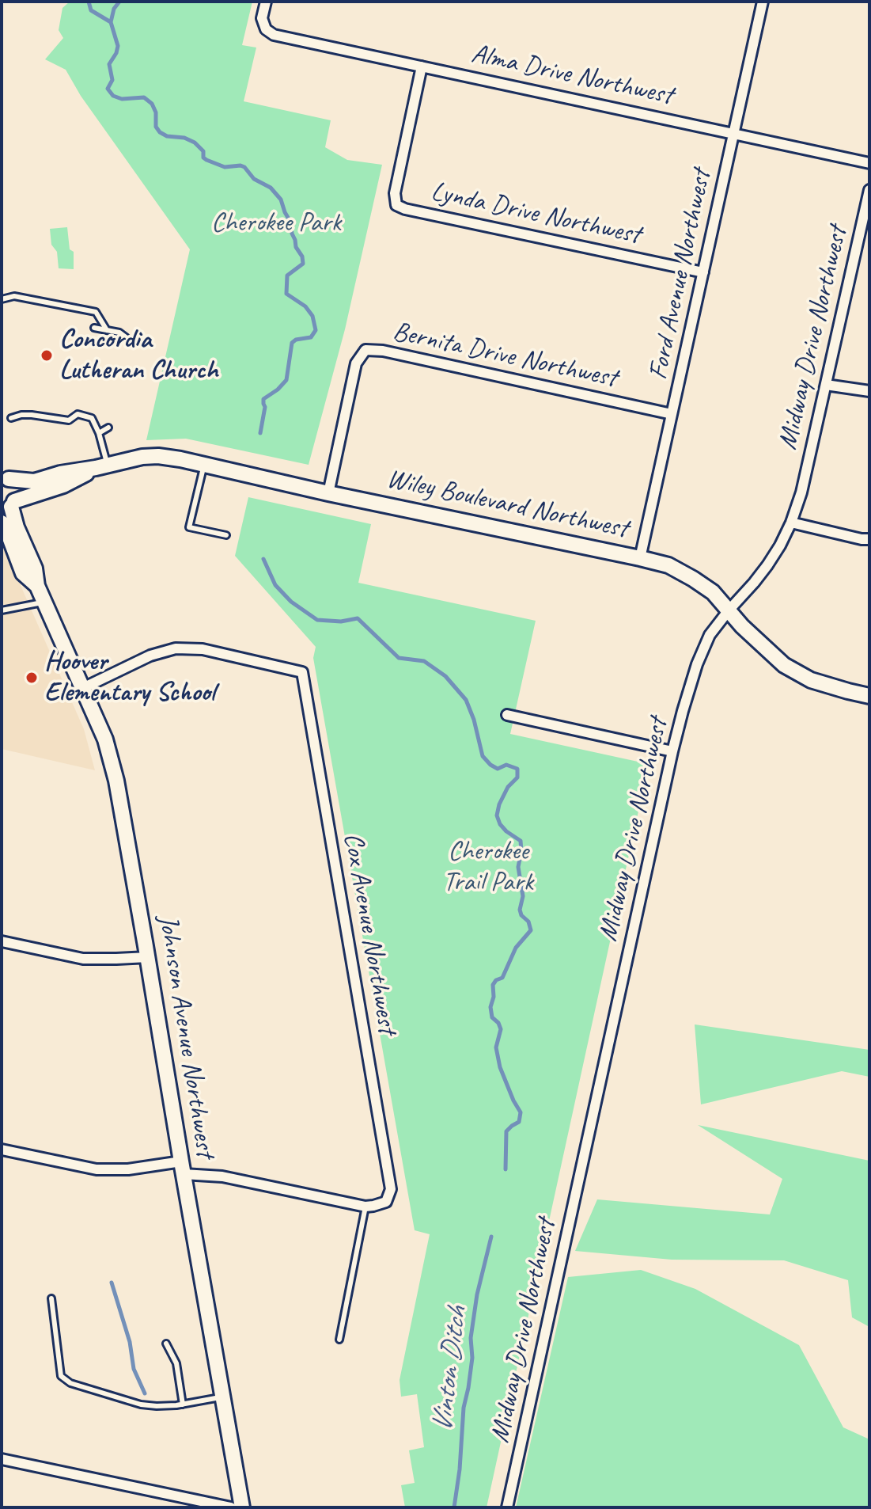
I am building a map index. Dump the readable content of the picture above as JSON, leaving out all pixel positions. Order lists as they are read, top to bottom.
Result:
{
  "streets": {
    "street": [
      "Alma Drive Northwest",
      "Lynda Drive Northwest",
      "Ford Avenue Northwest",
      "Midway Drive Northwest",
      "Bernita Drive Northwest",
      "Wiley Boulevard Northwest",
      "Cox Avenue Northwest",
      "Johnson Avenue Northwest"
    ]
  },
  "crossings": [
    ["Alma Drive Northwest", "Lynda Drive Northwest"],
    ["Alma Drive Northwest", "Ford Avenue Northwest"],
    ["Lynda Drive Northwest", "Ford Avenue Northwest"],
    ["Ford Avenue Northwest", "Bernita Drive Northwest"],
    ["Ford Avenue Northwest", "Wiley Boulevard Northwest"],
    ["Midway Drive Northwest", "Wiley Boulevard Northwest"],
    ["Bernita Drive Northwest", "Wiley Boulevard Northwest"],
    ["Wiley Boulevard Northwest", "Johnson Avenue Northwest"],
    ["Cox Avenue Northwest", "Johnson Avenue Northwest"]
  ],
  "water": ["Vinton Ditch"],
  "parks": ["Cherokee Park", "Cherokee Trail Park"],
  "places": ["Concordia Lutheran Church", "Hoover Elementary School"]
}
